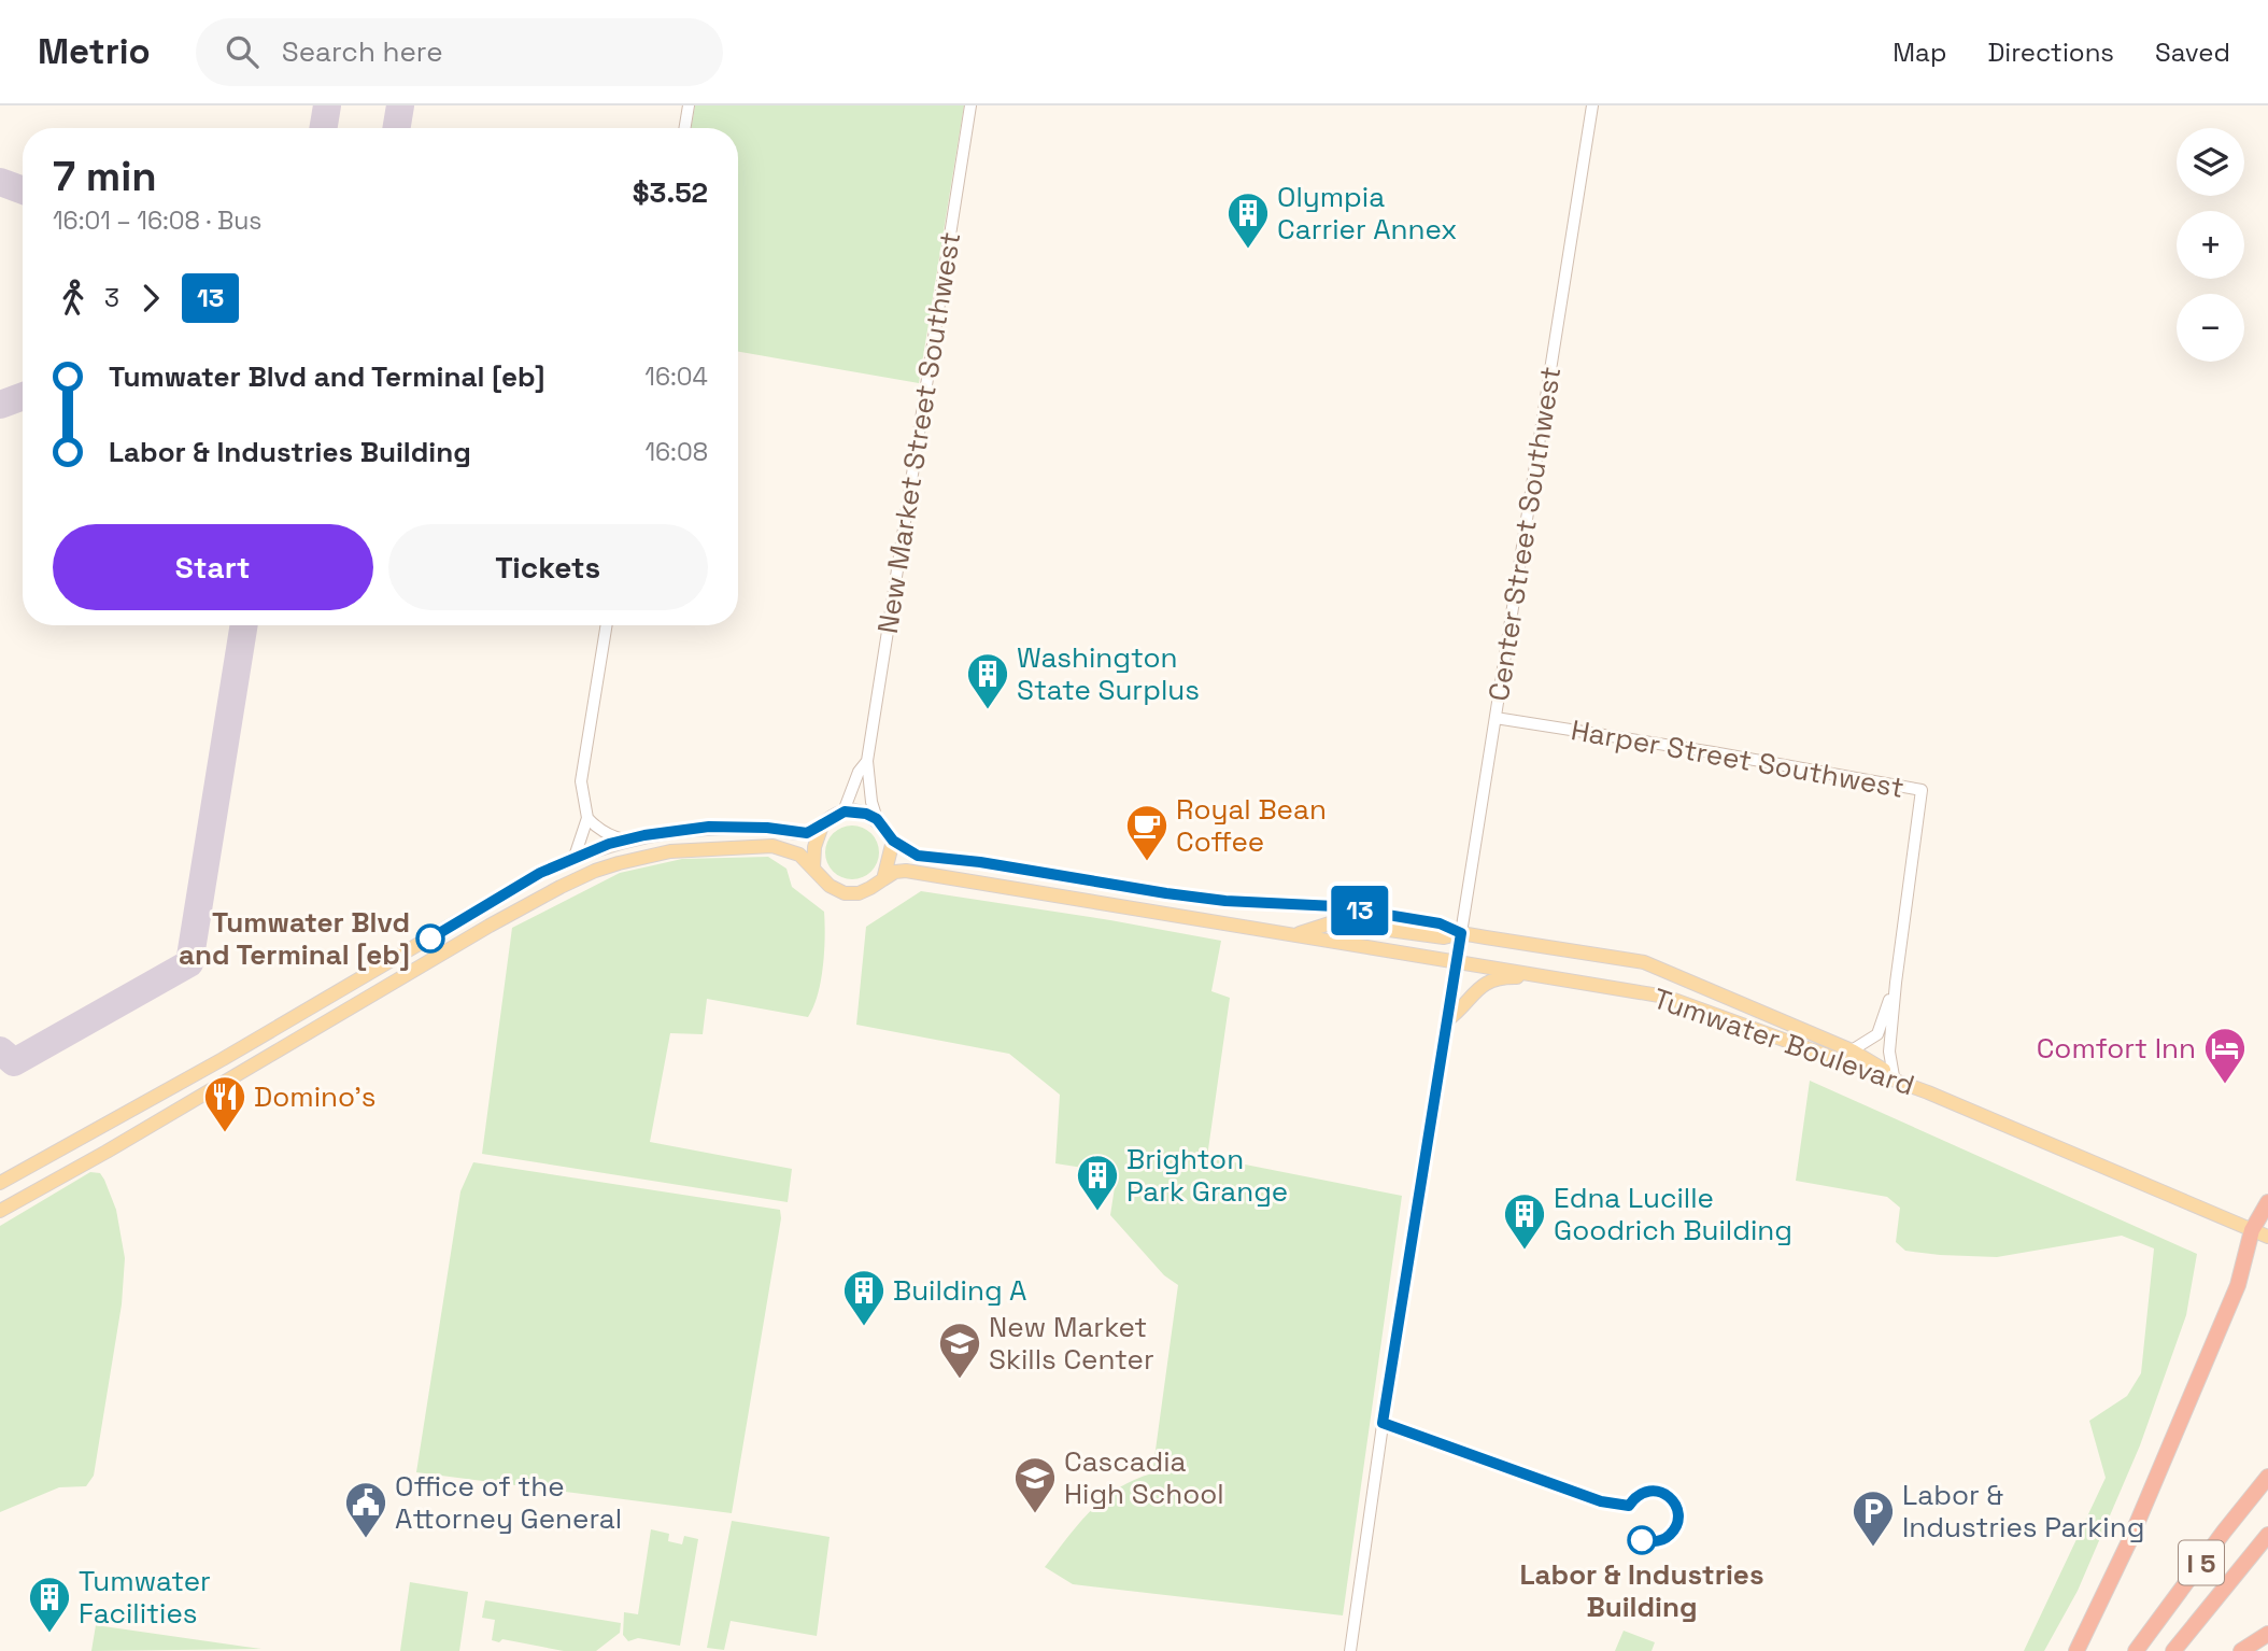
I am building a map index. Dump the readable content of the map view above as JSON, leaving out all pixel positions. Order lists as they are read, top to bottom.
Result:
{
  "streets": {
    "highway": ["I 5"],
    "main road": ["Tumwater Boulevard"],
    "street": ["New Market Street Southwest", "Center Street Southwest", "Harper Street Southwest"]
  },
  "crossings": [
    ["New Market Street Southwest", "Tumwater Boulevard"],
    ["Center Street Southwest", "Harper Street Southwest"],
    ["Center Street Southwest", "Tumwater Boulevard"],
    ["Harper Street Southwest", "Tumwater Boulevard"]
  ],
  "places": {
    "building": [
      "Olympia Carrier Annex",
      "Washington State Surplus",
      "Brighton Park Grange",
      "Edna Lucille Goodrich Building",
      "Building A",
      "Tumwater Facilities"
    ],
    "cafe": ["Royal Bean Coffee"],
    "other": ["Tumwater Blvd and Terminal [eb]", "Labor & Industries Building"],
    "hotel": ["Comfort Inn"],
    "restaurant": ["Domino's"],
    "school or university": ["New Market Skills Center", "Cascadia High School"],
    "public building": ["Office of the Attorney General"],
    "parking": ["Labor & Industries Parking"]
  },
  "lines": ["bus line 13"],
  "page": {
    "header": "Metrio",
    "search": "Search here",
    "nav": ["Map", "Directions", "Saved"],
    "on_map": "13",
    "map_buttons": ["+", "−"],
    "heading": ["7 min", "16:01 – 16:08 · Bus", "$3.52"],
    "legs": ["3", "13"],
    "list": [
      {
        "name": "Tumwater Blvd and Terminal [eb]",
        "value": "16:04"
      },
      {
        "name": "Labor & Industries Building",
        "value": "16:08"
      }
    ],
    "buttons": ["Start", "Tickets"]
  }
}
